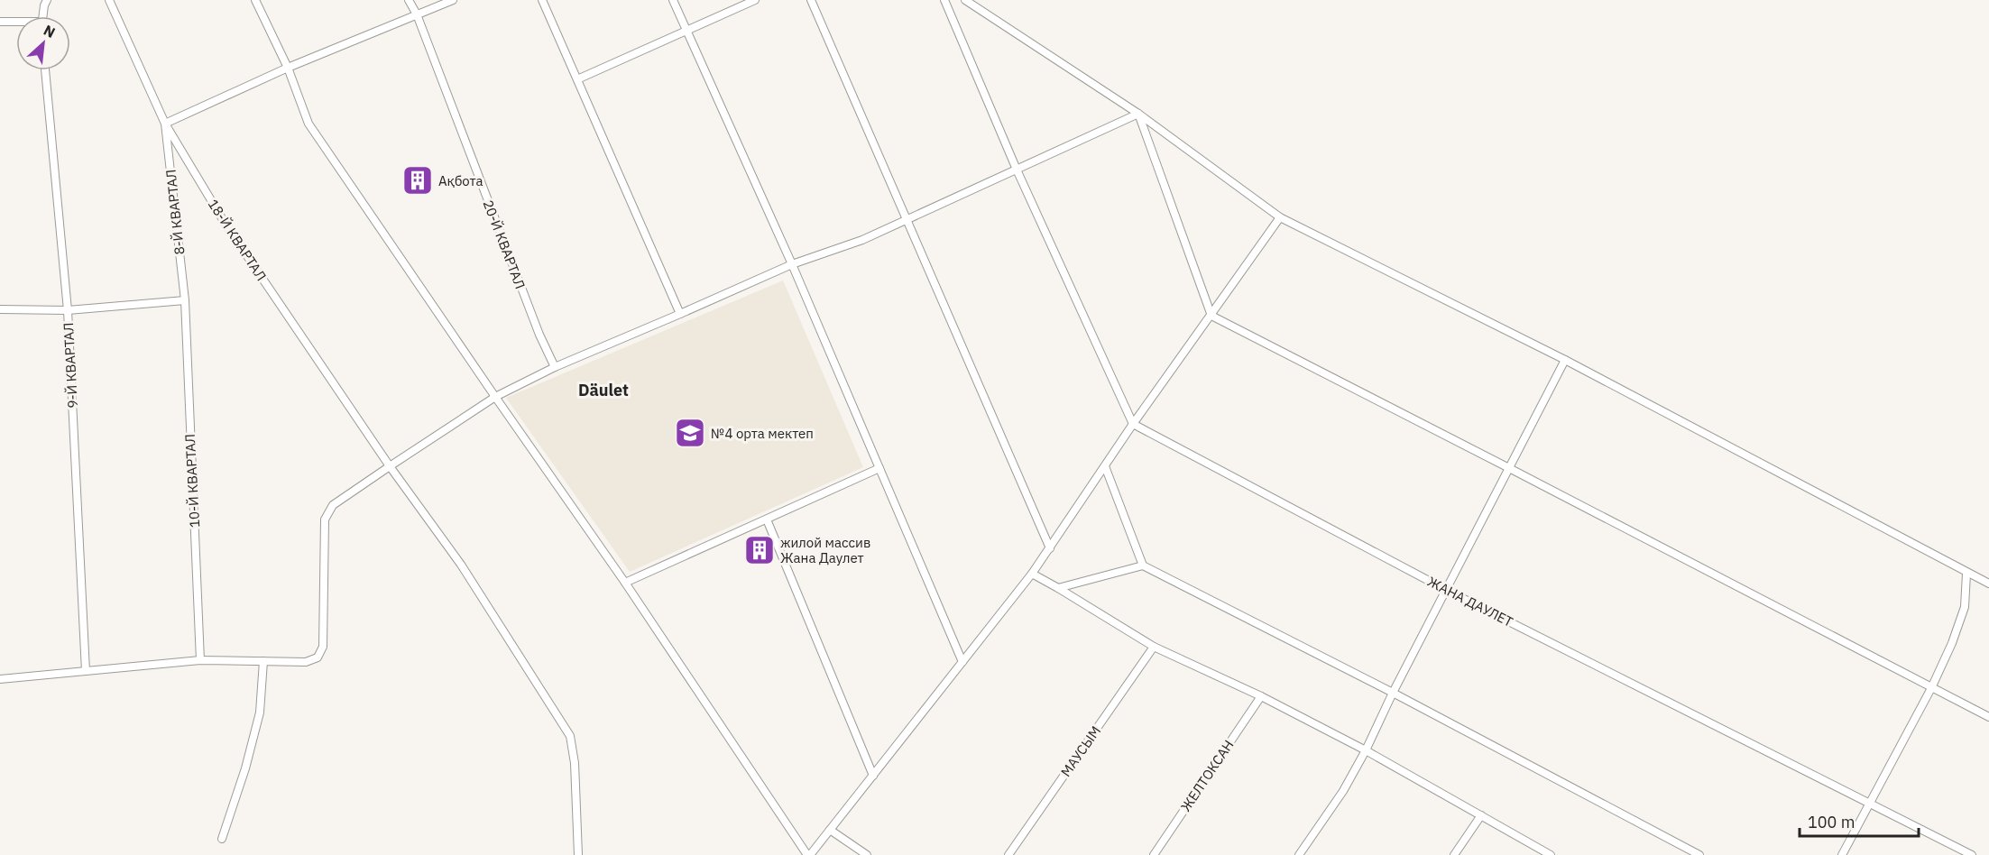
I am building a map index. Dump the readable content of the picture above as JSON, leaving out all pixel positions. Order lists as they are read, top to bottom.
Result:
{
  "streets": {
    "street": [
      "8-Й КВАРТАЛ",
      "18-Й КВАРТАЛ",
      "20-Й КВАРТАЛ",
      "9-Й КВАРТАЛ",
      "10-Й КВАРТАЛ",
      "ЖАНА ДАУЛЕТ",
      "МАУСЫМ",
      "ЖЕЛТОКСАН"
    ]
  },
  "crossings": [
    ["8-Й КВАРТАЛ", "18-Й КВАРТАЛ"],
    ["8-Й КВАРТАЛ", "10-Й КВАРТАЛ"]
  ],
  "districts": ["Däulet"],
  "places": {
    "building": ["Ақбота", "жилой массив Жана Даулет"],
    "school or university": ["№4 орта мектеп"]
  },
  "scale_bar": "100 m",
  "north": "top right"
}
